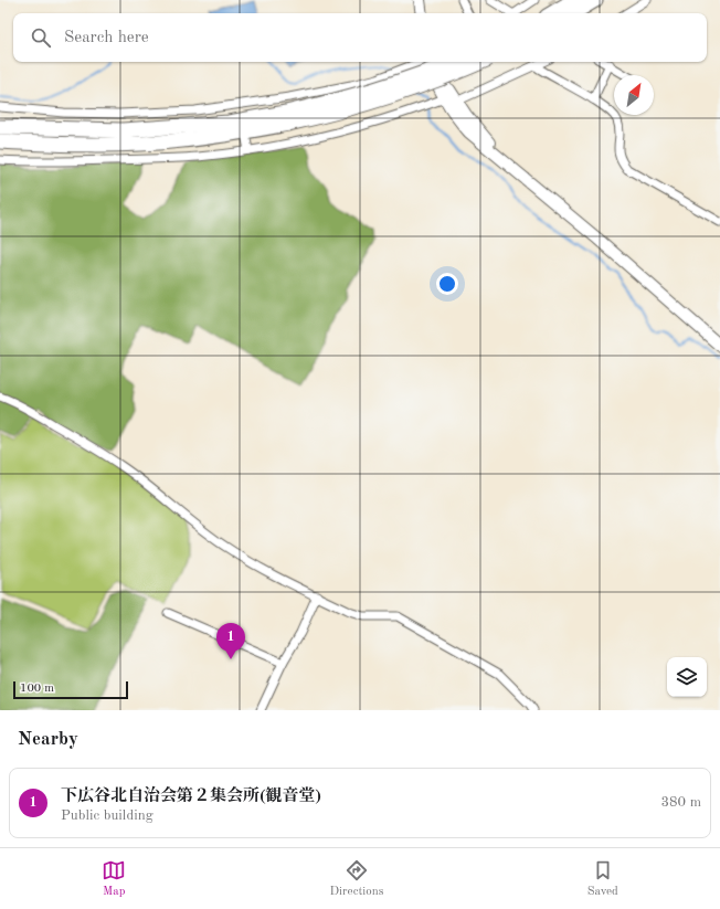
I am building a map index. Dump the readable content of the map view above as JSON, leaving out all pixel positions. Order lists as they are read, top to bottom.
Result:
{
  "scale_bar": "100 m",
  "north": "top right",
  "page": {
    "search": "Search here",
    "pins": "1",
    "scale": "100 m",
    "heading": "Nearby",
    "list": [
      {
        "mark": "1",
        "name": "下広谷北自治会第２集会所(観音堂)",
        "note": "Public building",
        "value": "380 m"
      }
    ],
    "nav": ["Map", "Directions", "Saved"]
  }
}
